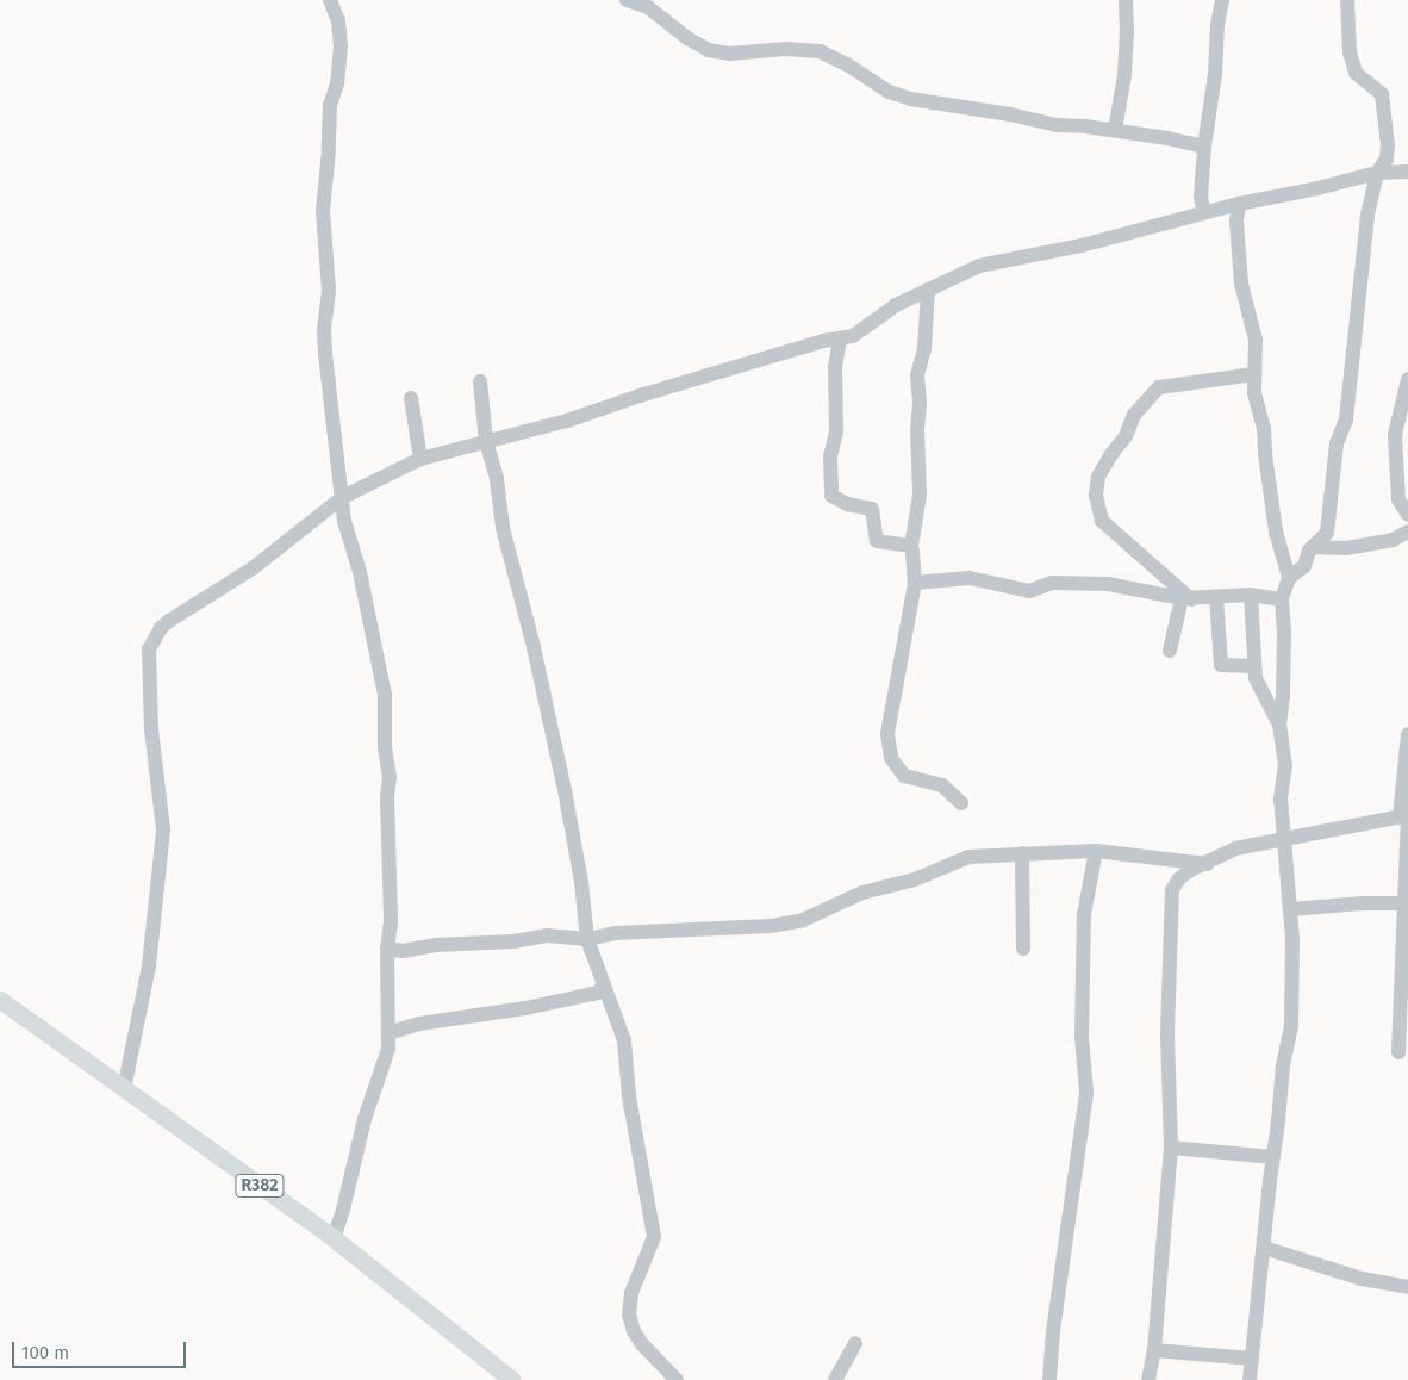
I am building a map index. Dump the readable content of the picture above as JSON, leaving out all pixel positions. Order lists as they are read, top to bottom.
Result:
{
  "streets": {
    "main road": ["R382"]
  },
  "scale_bar": "100 m"
}
